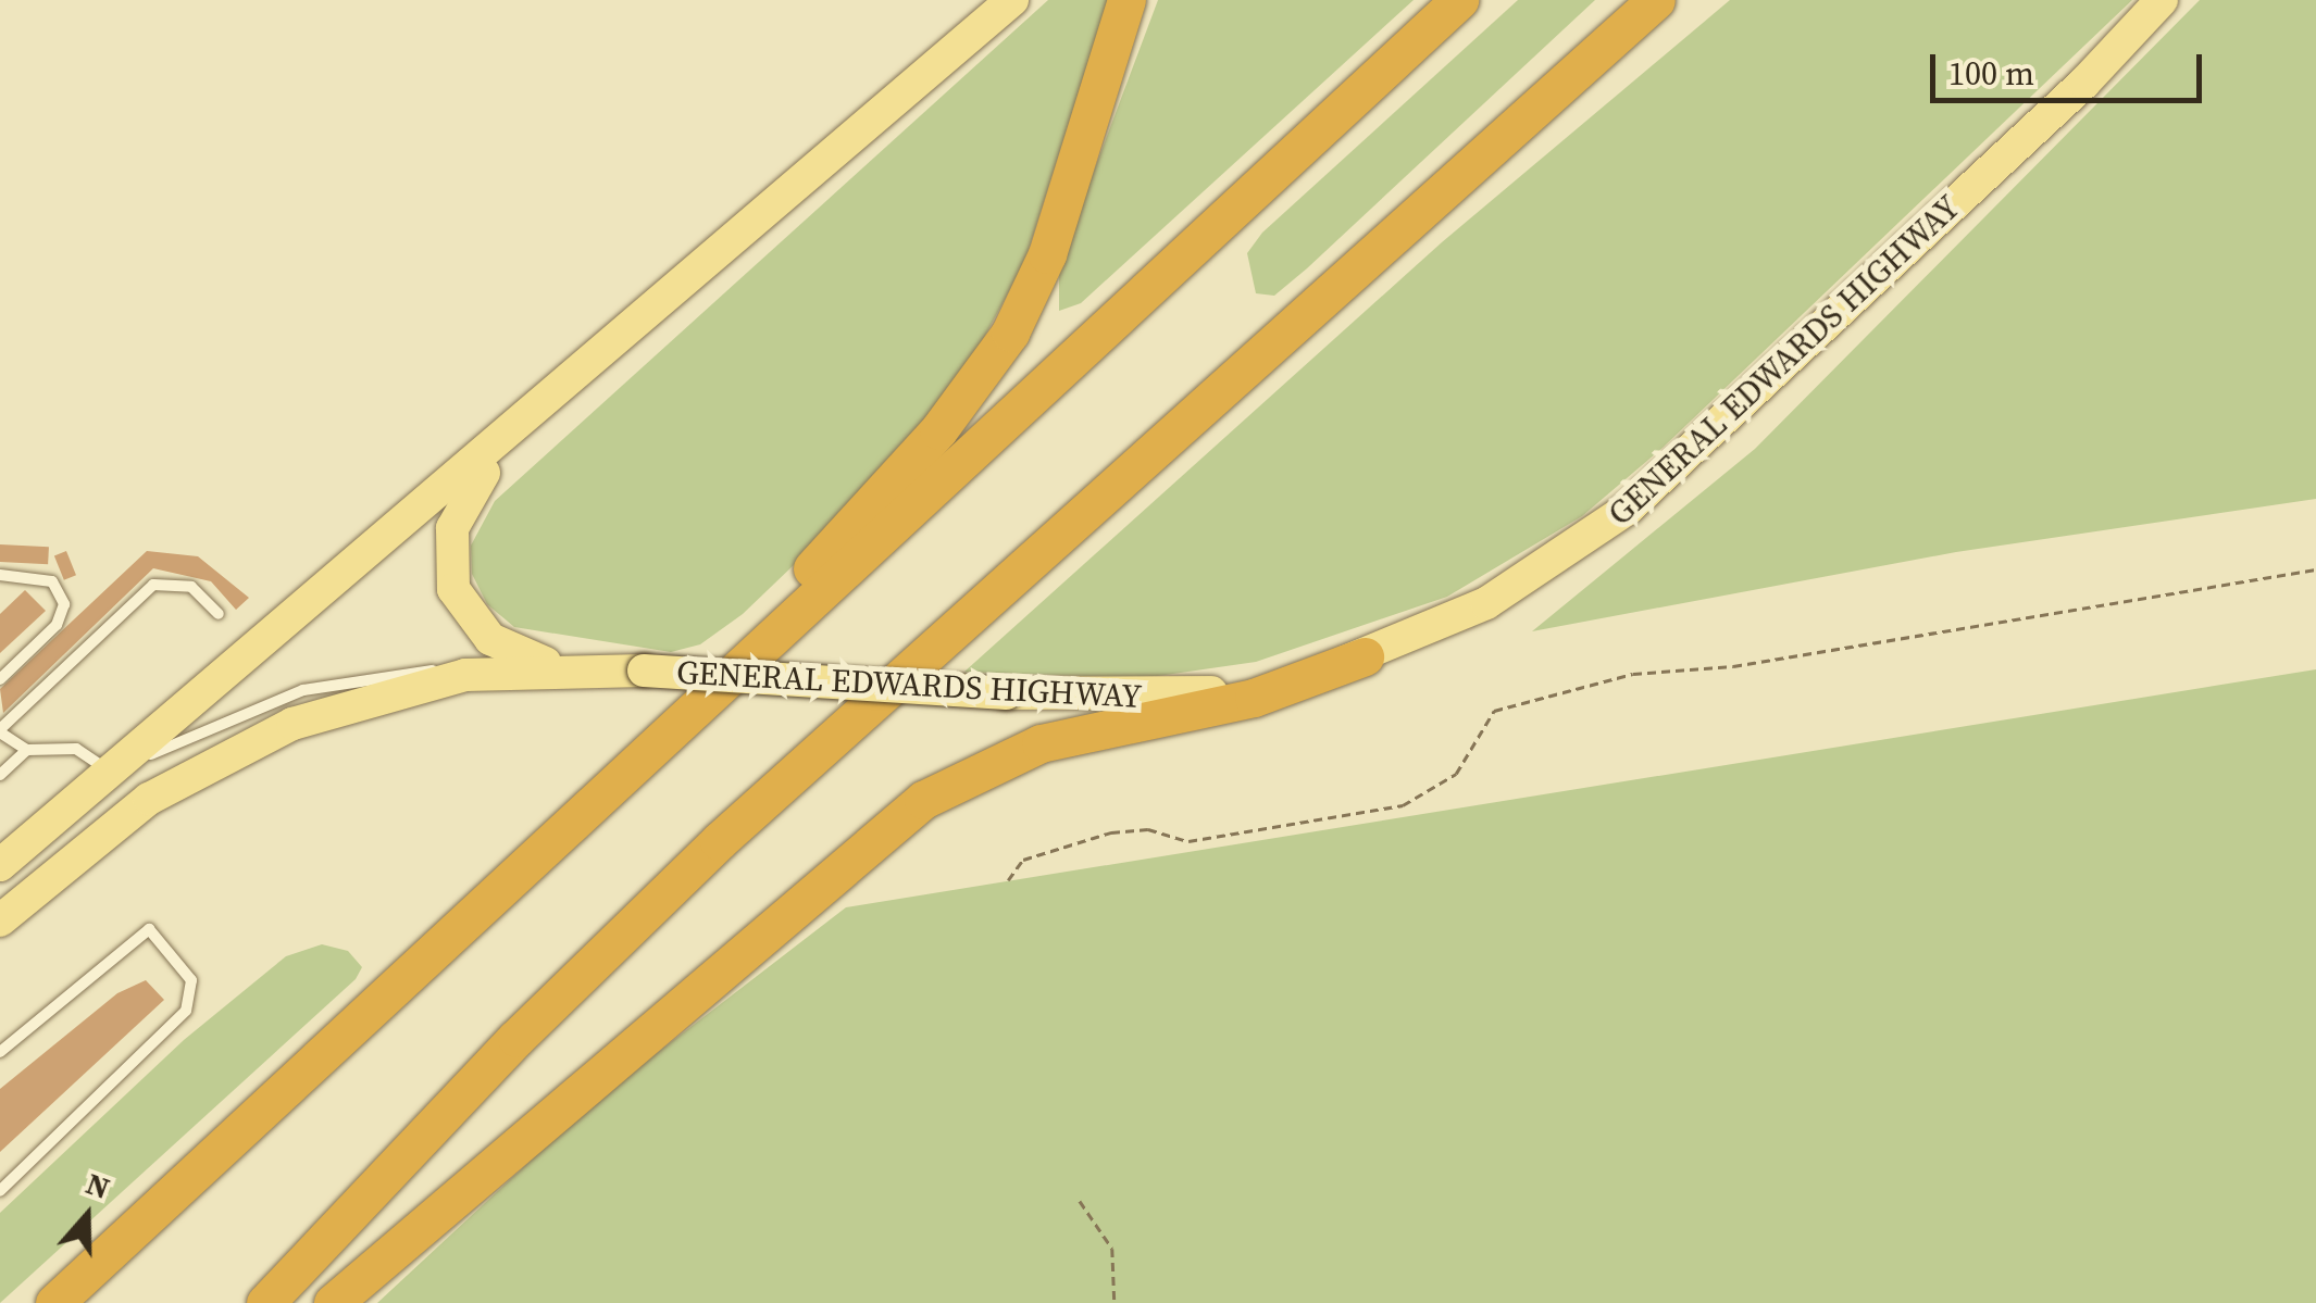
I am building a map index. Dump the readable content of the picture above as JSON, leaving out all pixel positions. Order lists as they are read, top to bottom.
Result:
{
  "streets": {
    "main road": ["GENERAL EDWARDS HIGHWAY"]
  },
  "scale_bar": "100 m",
  "north": "top"
}
